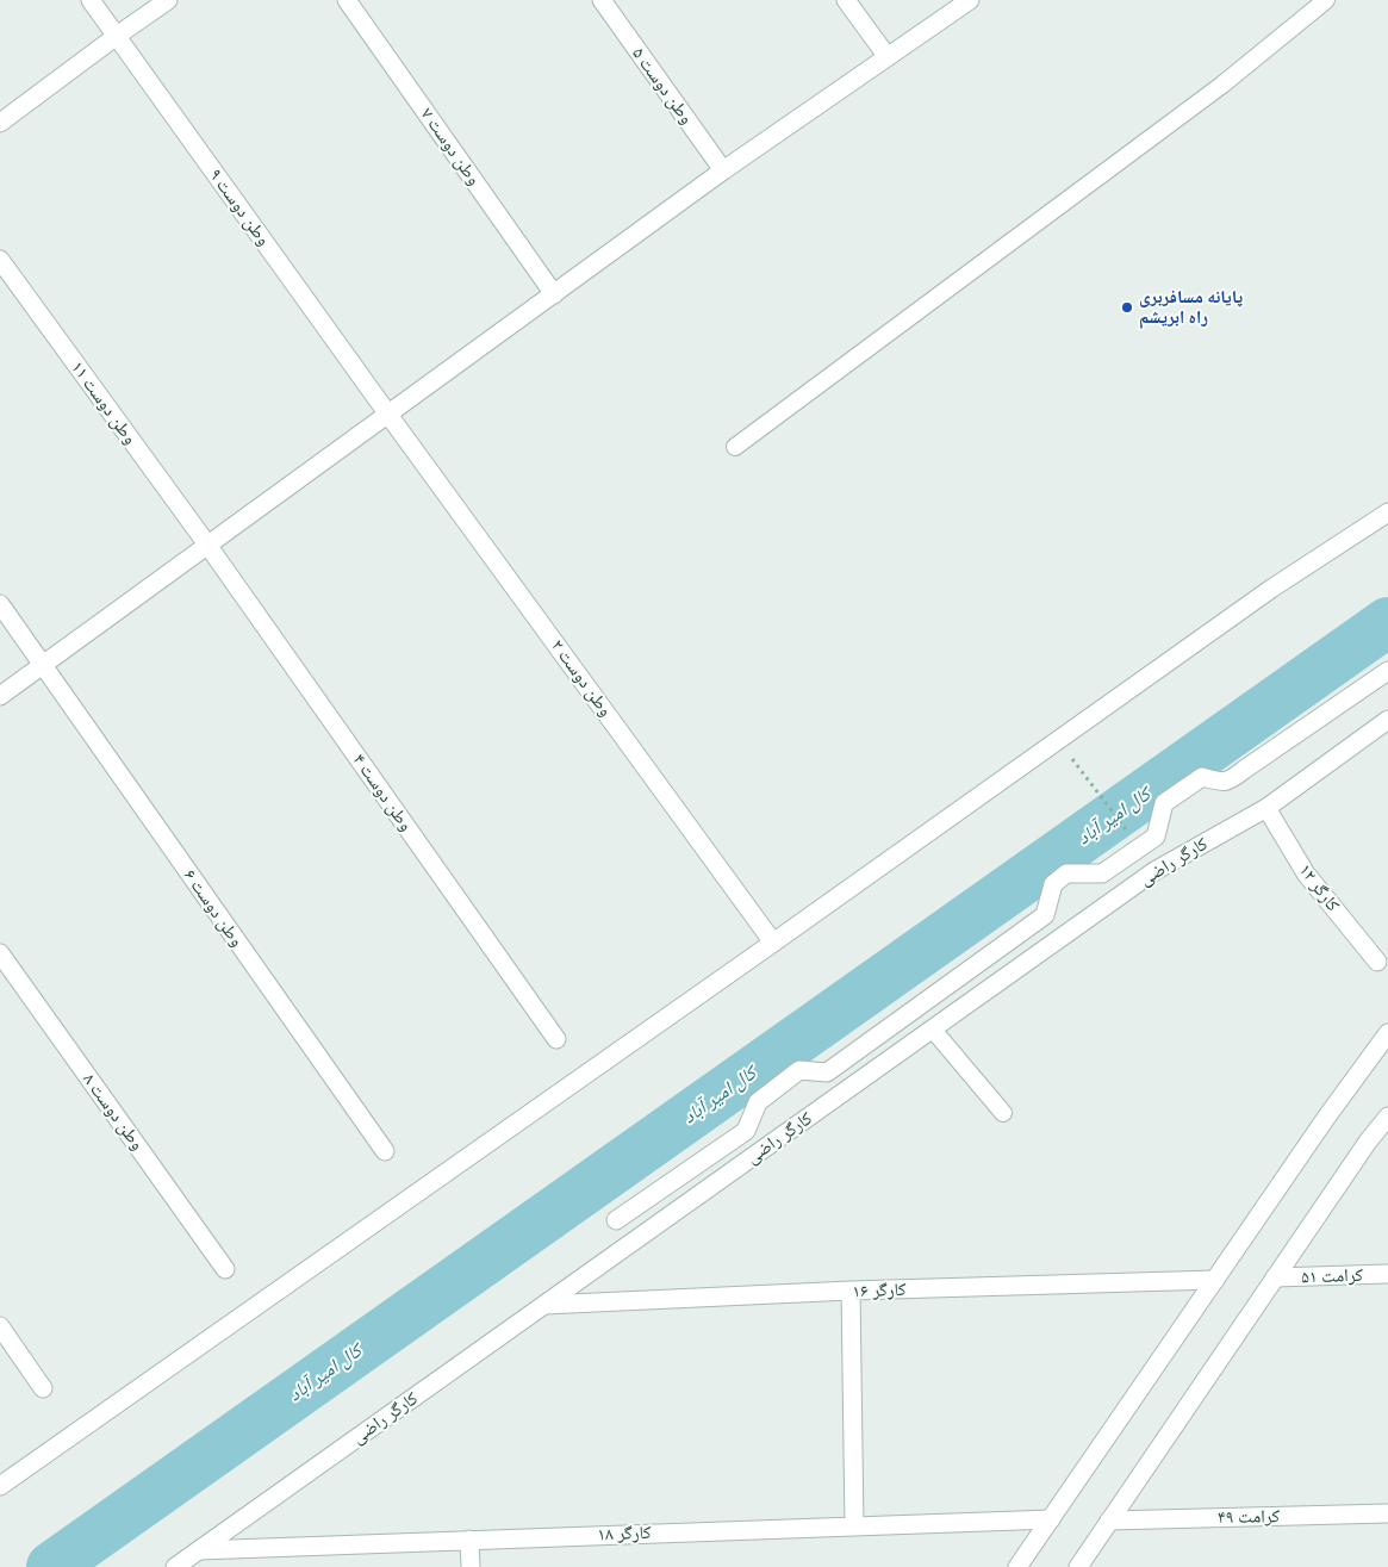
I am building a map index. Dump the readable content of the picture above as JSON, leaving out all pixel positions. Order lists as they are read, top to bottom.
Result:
{
  "streets": {
    "street": [
      "وطن دوست ۵",
      "وطن دوست ۷",
      "وطن دوست ۹",
      "وطن دوست ۱۱",
      "وطن دوست ۲",
      "وطن دوست ۴",
      "کارگر راضی",
      "کارگر ۱۲",
      "وطن دوست ۶",
      "وطن دوست ۸",
      "کرامت ۵۱",
      "کارگر ۱۶",
      "کرامت ۴۹",
      "کارگر ۱۸"
    ]
  },
  "crossings": [
    ["وطن دوست ۹", "وطن دوست ۲"],
    ["وطن دوست ۱۱", "وطن دوست ۴"],
    ["کارگر راضی", "کارگر ۱۲"],
    ["کارگر راضی", "کارگر ۱۶"],
    ["کارگر راضی", "کارگر ۱۸"]
  ],
  "water": ["کال امیر آباد"],
  "places": ["پایانه مسافربری راه ابریشم"]
}
